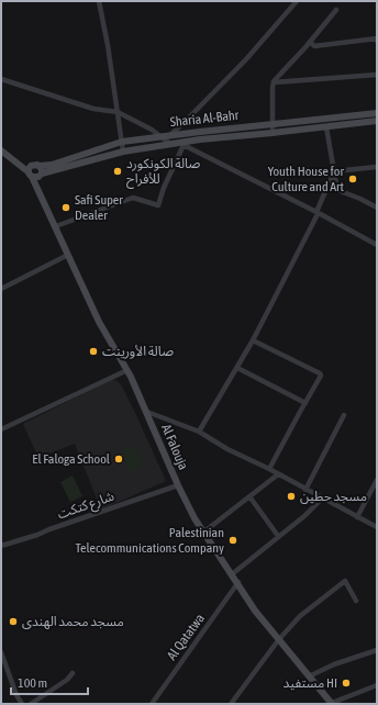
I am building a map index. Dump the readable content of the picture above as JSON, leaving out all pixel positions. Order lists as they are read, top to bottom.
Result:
{
  "streets": {
    "main road": ["Sharia Al-Bahr", "Al Falouja"],
    "street": ["شارع كتكت", "Al Qatatwa"]
  },
  "crossings": [
    ["Sharia Al-Bahr", "Al Falouja"],
    ["Al Falouja", "شارع كتكت"],
    ["Al Falouja", "Al Qatatwa"]
  ],
  "places": [
    "صالة الكونكورد للأفراح",
    "Youth House for Culture and Art",
    "Safi Super Dealer",
    "صالة الأورينت",
    "El Faloga School",
    "مسجد حطين",
    "Palestinian Telecommunications Company",
    "مسجد محمد الهندى",
    "مستفيد HI"
  ],
  "scale_bar": "100 m"
}
